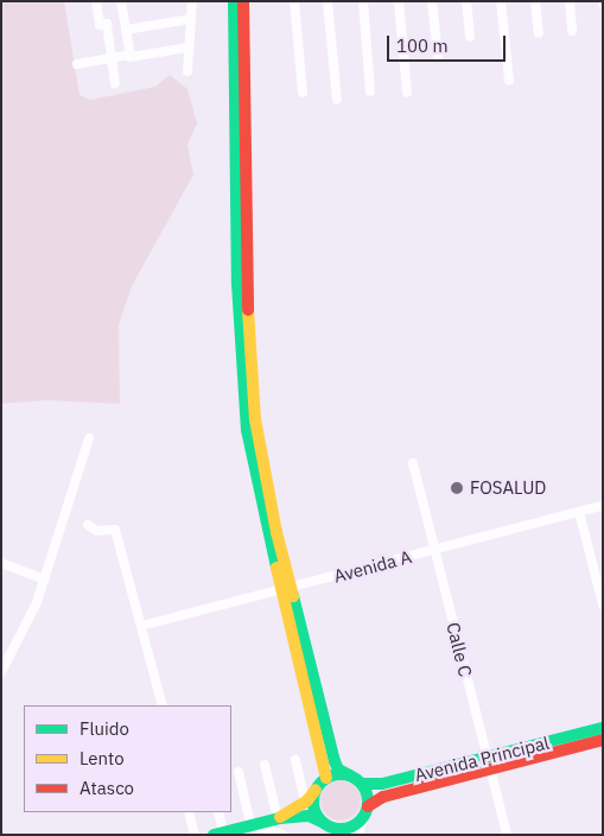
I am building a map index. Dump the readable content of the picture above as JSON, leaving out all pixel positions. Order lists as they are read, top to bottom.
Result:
{
  "streets": {
    "main road": ["Avenida Principal"],
    "street": ["Avenida A", "Calle C"]
  },
  "crossings": [
    ["Avenida A", "Calle C"],
    ["Calle C", "Avenida Principal"]
  ],
  "places": ["FOSALUD"],
  "legend": ["Fluido", "Lento", "Atasco"],
  "scale_bar": "100 m"
}
